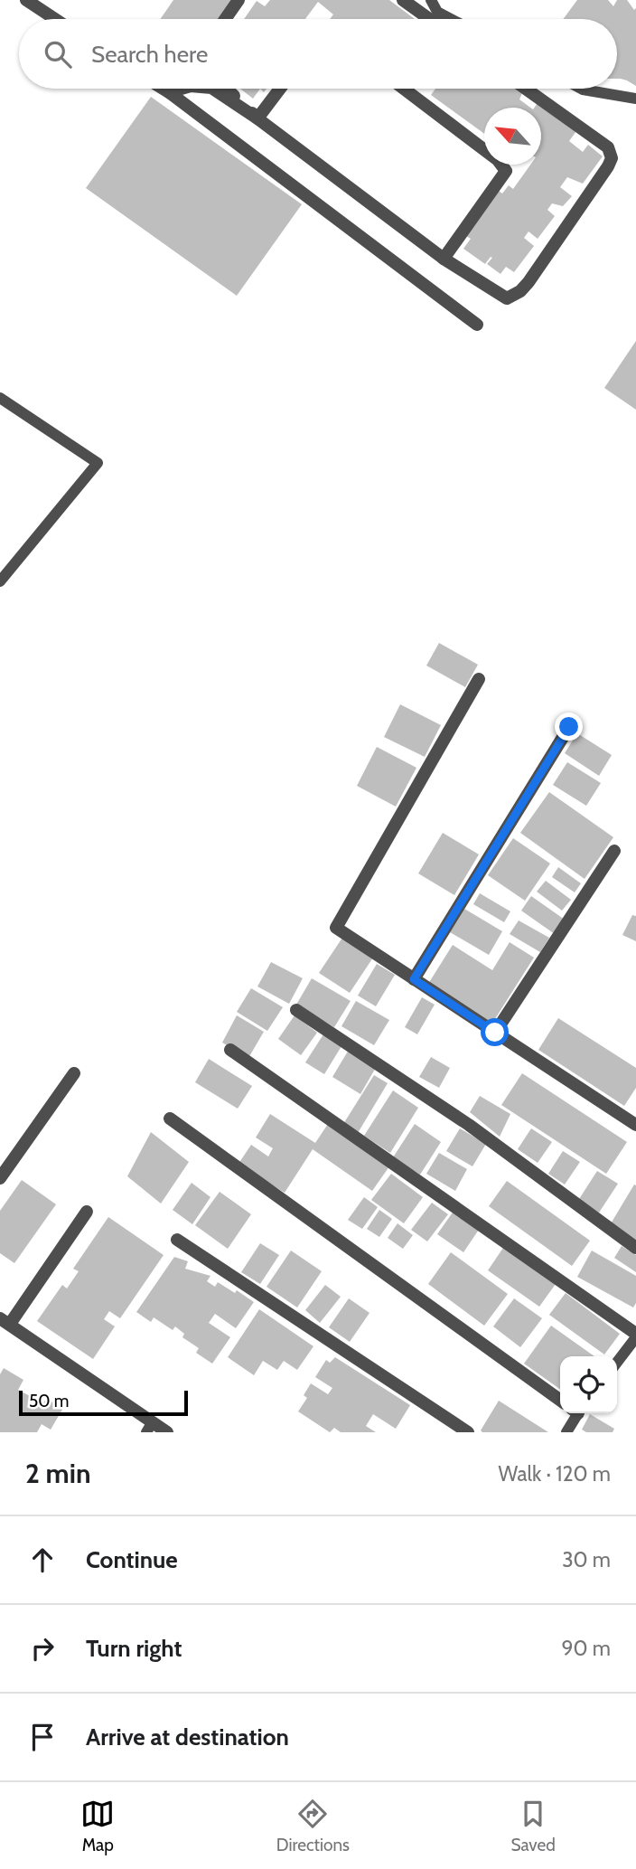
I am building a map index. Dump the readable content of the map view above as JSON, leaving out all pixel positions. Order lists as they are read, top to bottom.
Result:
{
  "scale_bar": "50 m",
  "north": "top left",
  "page": {
    "search": "Search here",
    "scale": "50 m",
    "heading": ["2 min", "Walk · 120 m"],
    "list": [
      ["Continue", "30 m"],
      ["Turn right", "90 m"],
      "Arrive at destination"
    ],
    "nav": ["Map", "Directions", "Saved"]
  }
}
